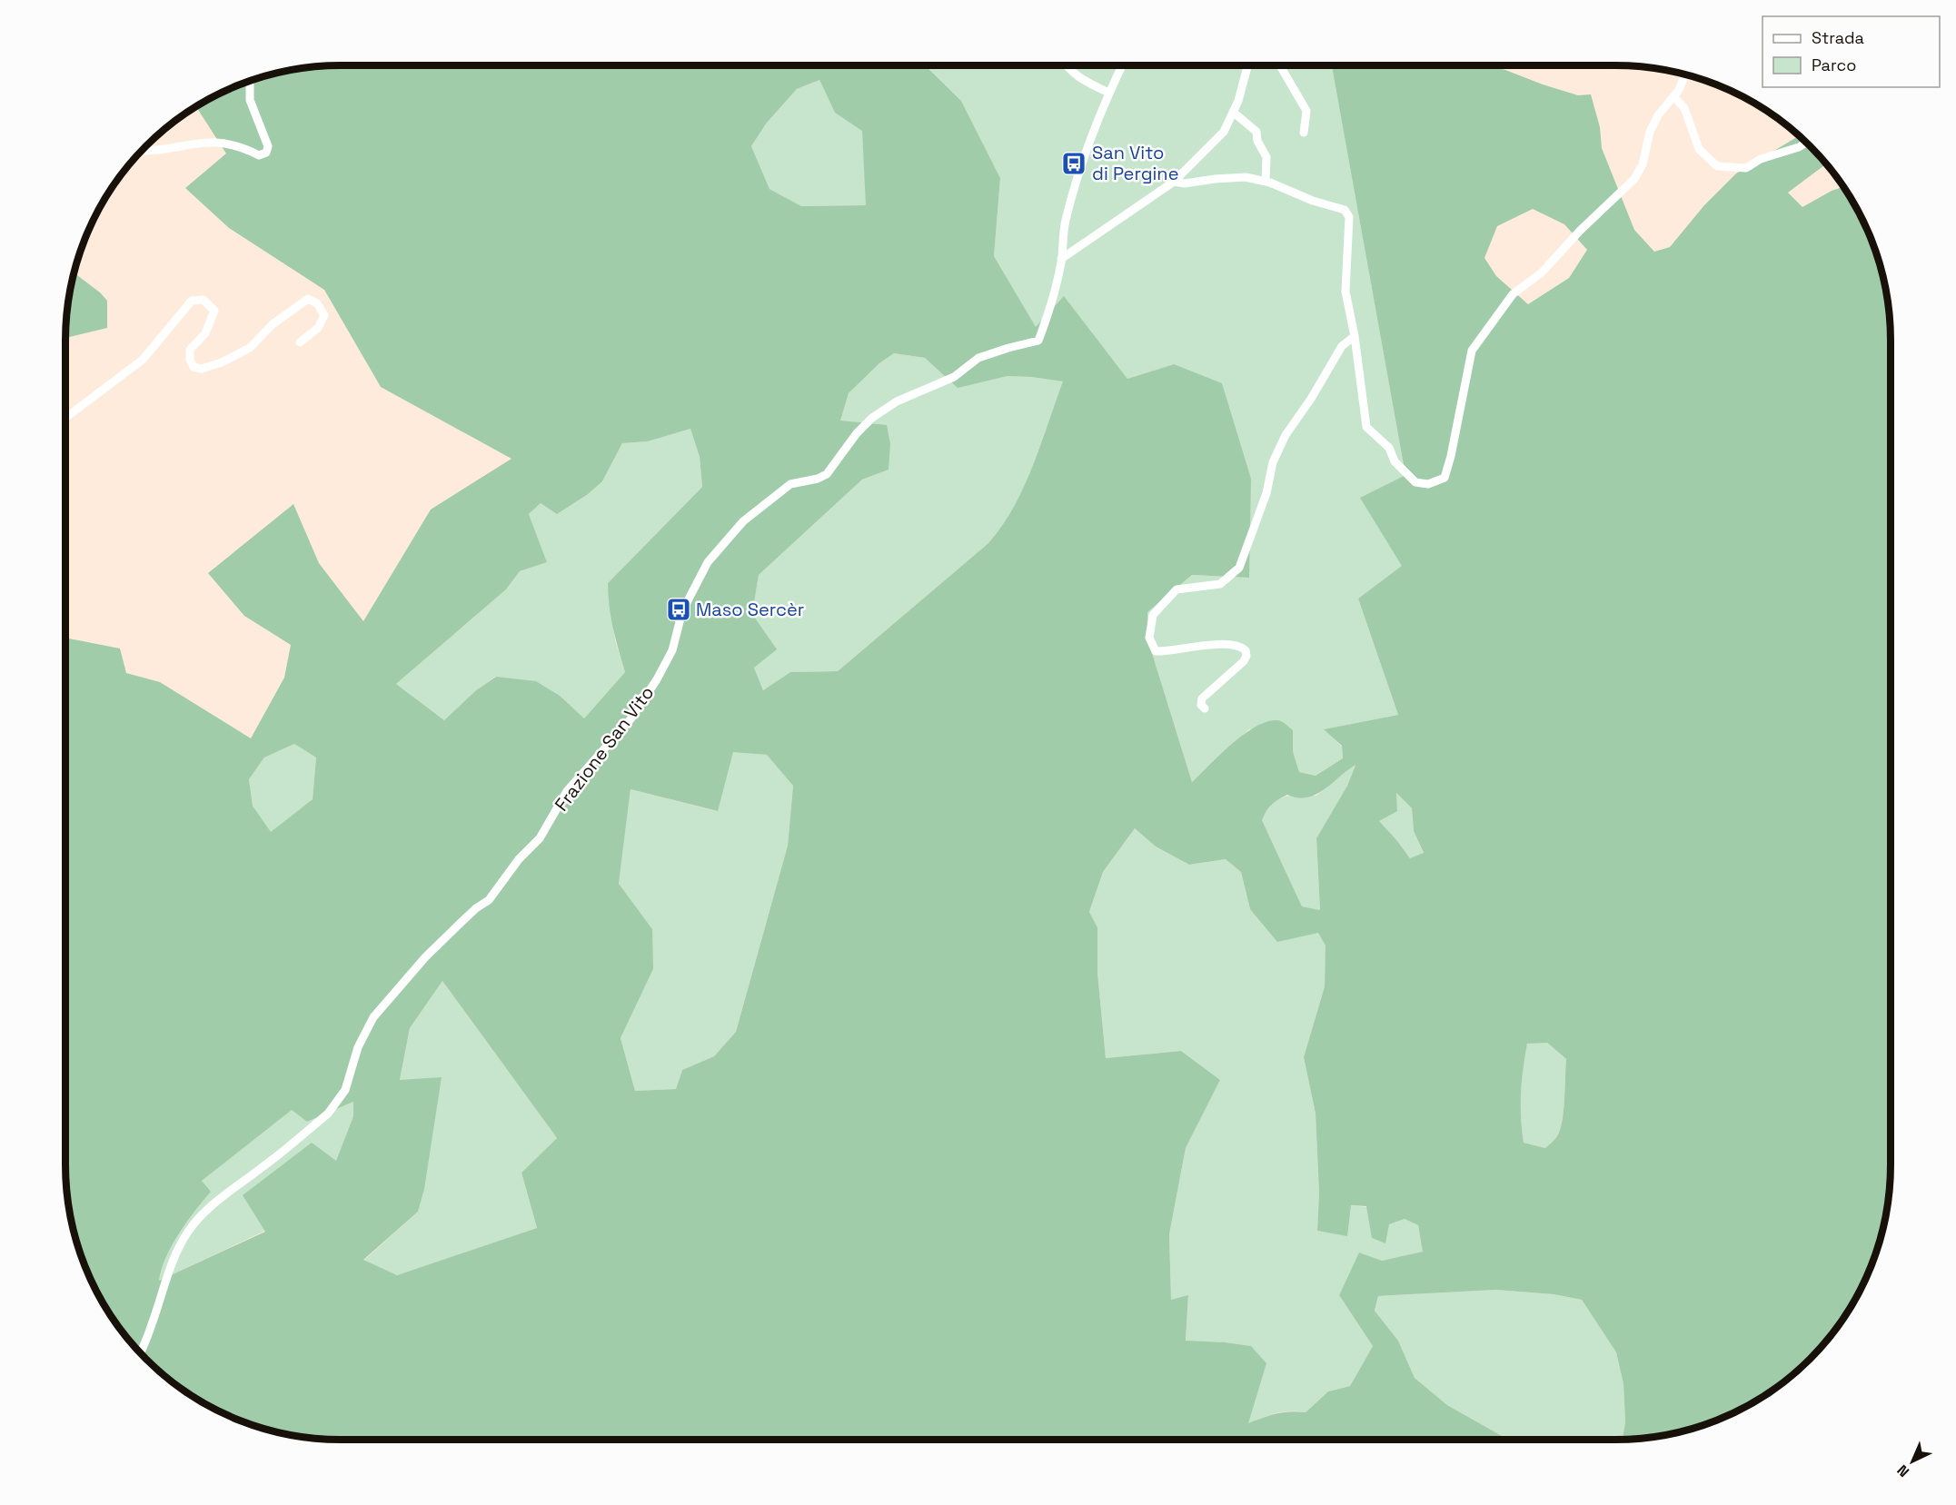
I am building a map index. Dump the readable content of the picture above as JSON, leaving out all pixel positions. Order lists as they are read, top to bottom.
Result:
{
  "streets": {
    "street": ["Frazione San Vito"]
  },
  "places": {
    "bus stop": ["San Vito di Pergine", "Maso Sercèr"]
  },
  "legend": ["Strada", "Parco"],
  "north": "bottom left"
}
